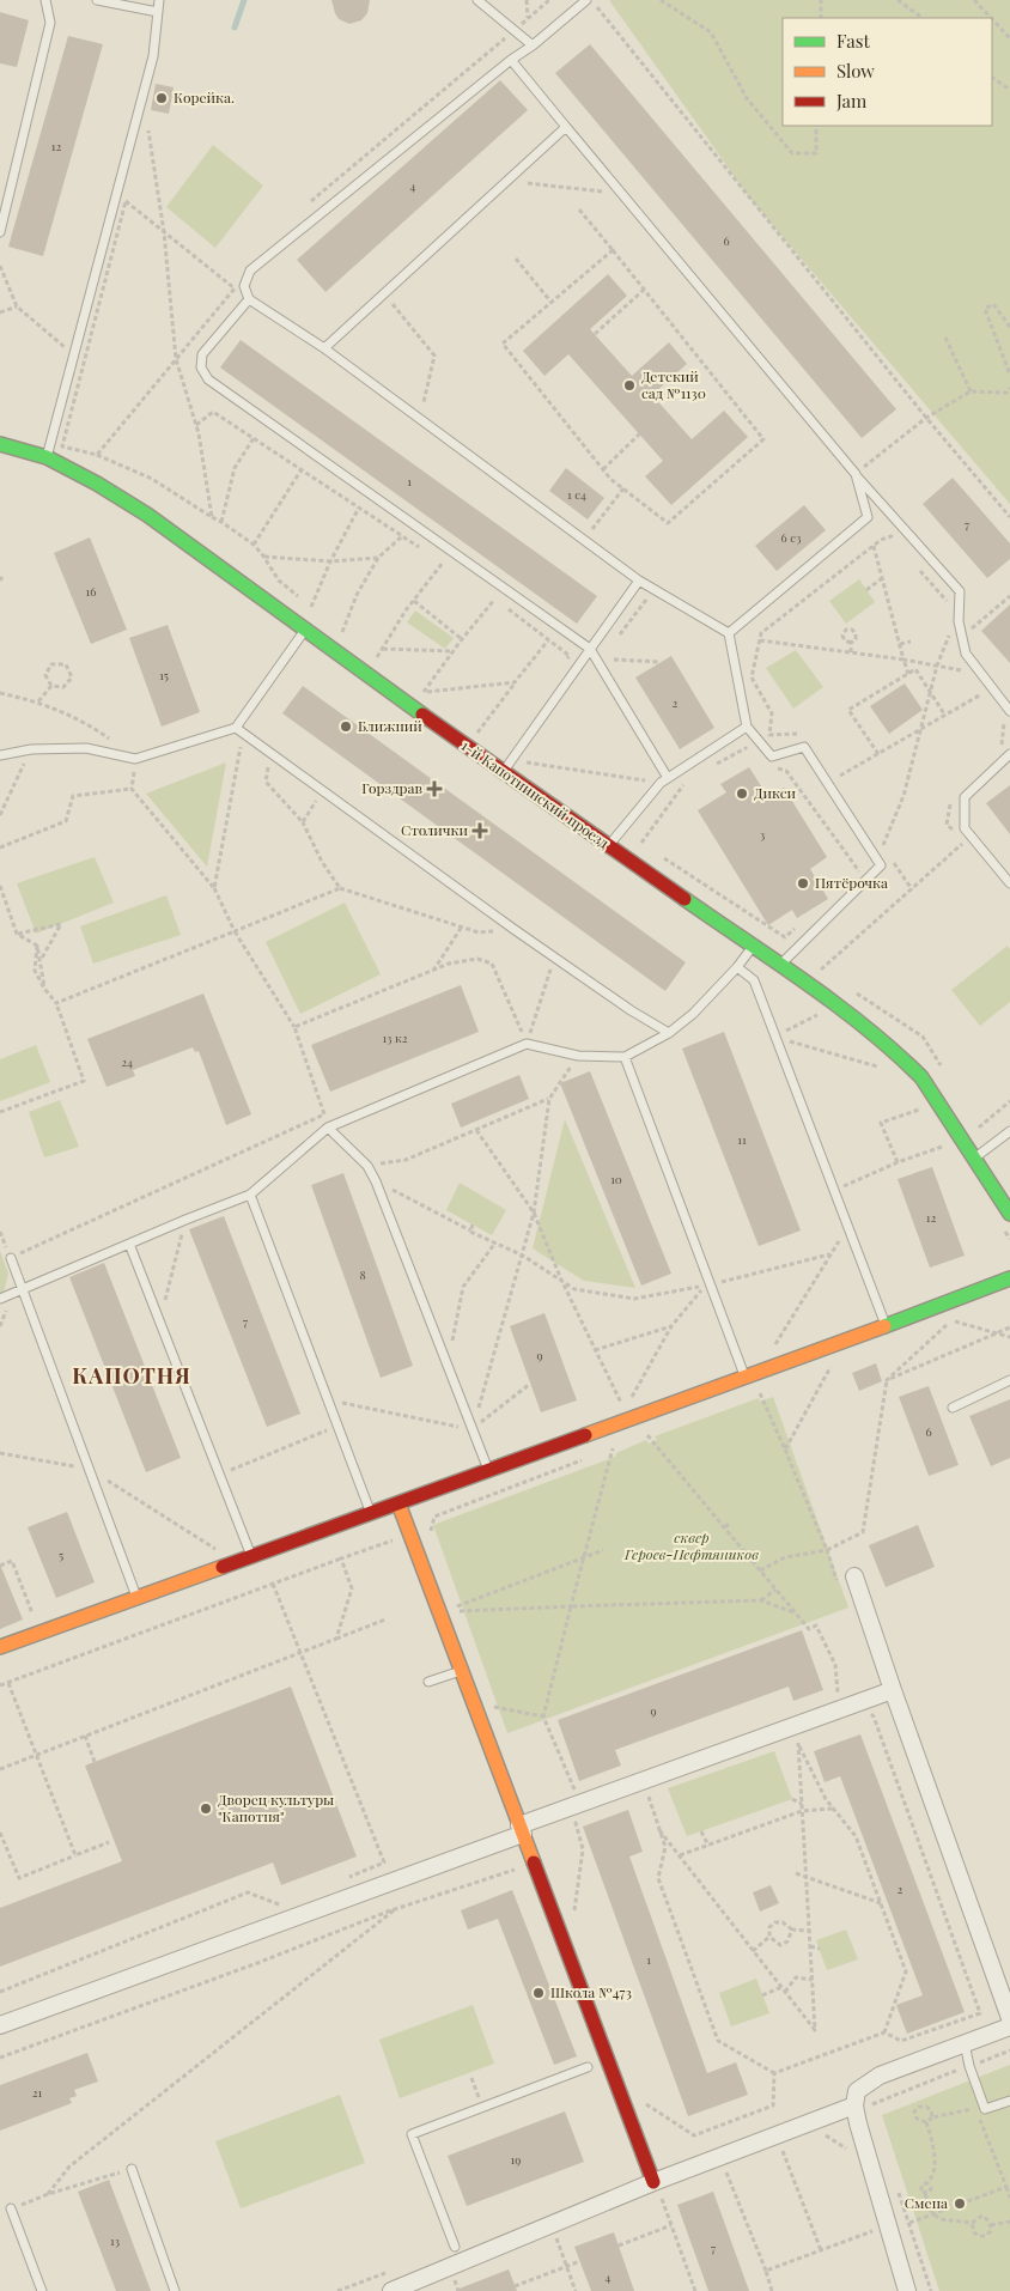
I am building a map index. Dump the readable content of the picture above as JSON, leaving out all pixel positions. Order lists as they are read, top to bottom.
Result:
{
  "streets": {
    "street": ["1-й Капотнинский проезд"]
  },
  "districts": ["КАПОТНЯ"],
  "parks": ["сквер Героев-Нефтяников"],
  "places": {
    "other": [
      "Корейка.",
      "Детский сад №1130",
      "Ближний",
      "Дикси",
      "Пятёрочка",
      "Дворец культуры \"Капотня\"",
      "Школа №473",
      "Смена"
    ],
    "health": ["Горздрав", "Столички"]
  },
  "house_numbers": [
    "12",
    "4",
    "6",
    "1",
    "1 с4",
    "7",
    "6 с3",
    "16",
    "15",
    "2",
    "3",
    "13 к2",
    "24",
    "11",
    "10",
    "12",
    "8",
    "7",
    "9",
    "6",
    "5",
    "9",
    "2",
    "1",
    "21",
    "19",
    "13",
    "7",
    "4"
  ],
  "legend": ["Fast", "Slow", "Jam"]
}
